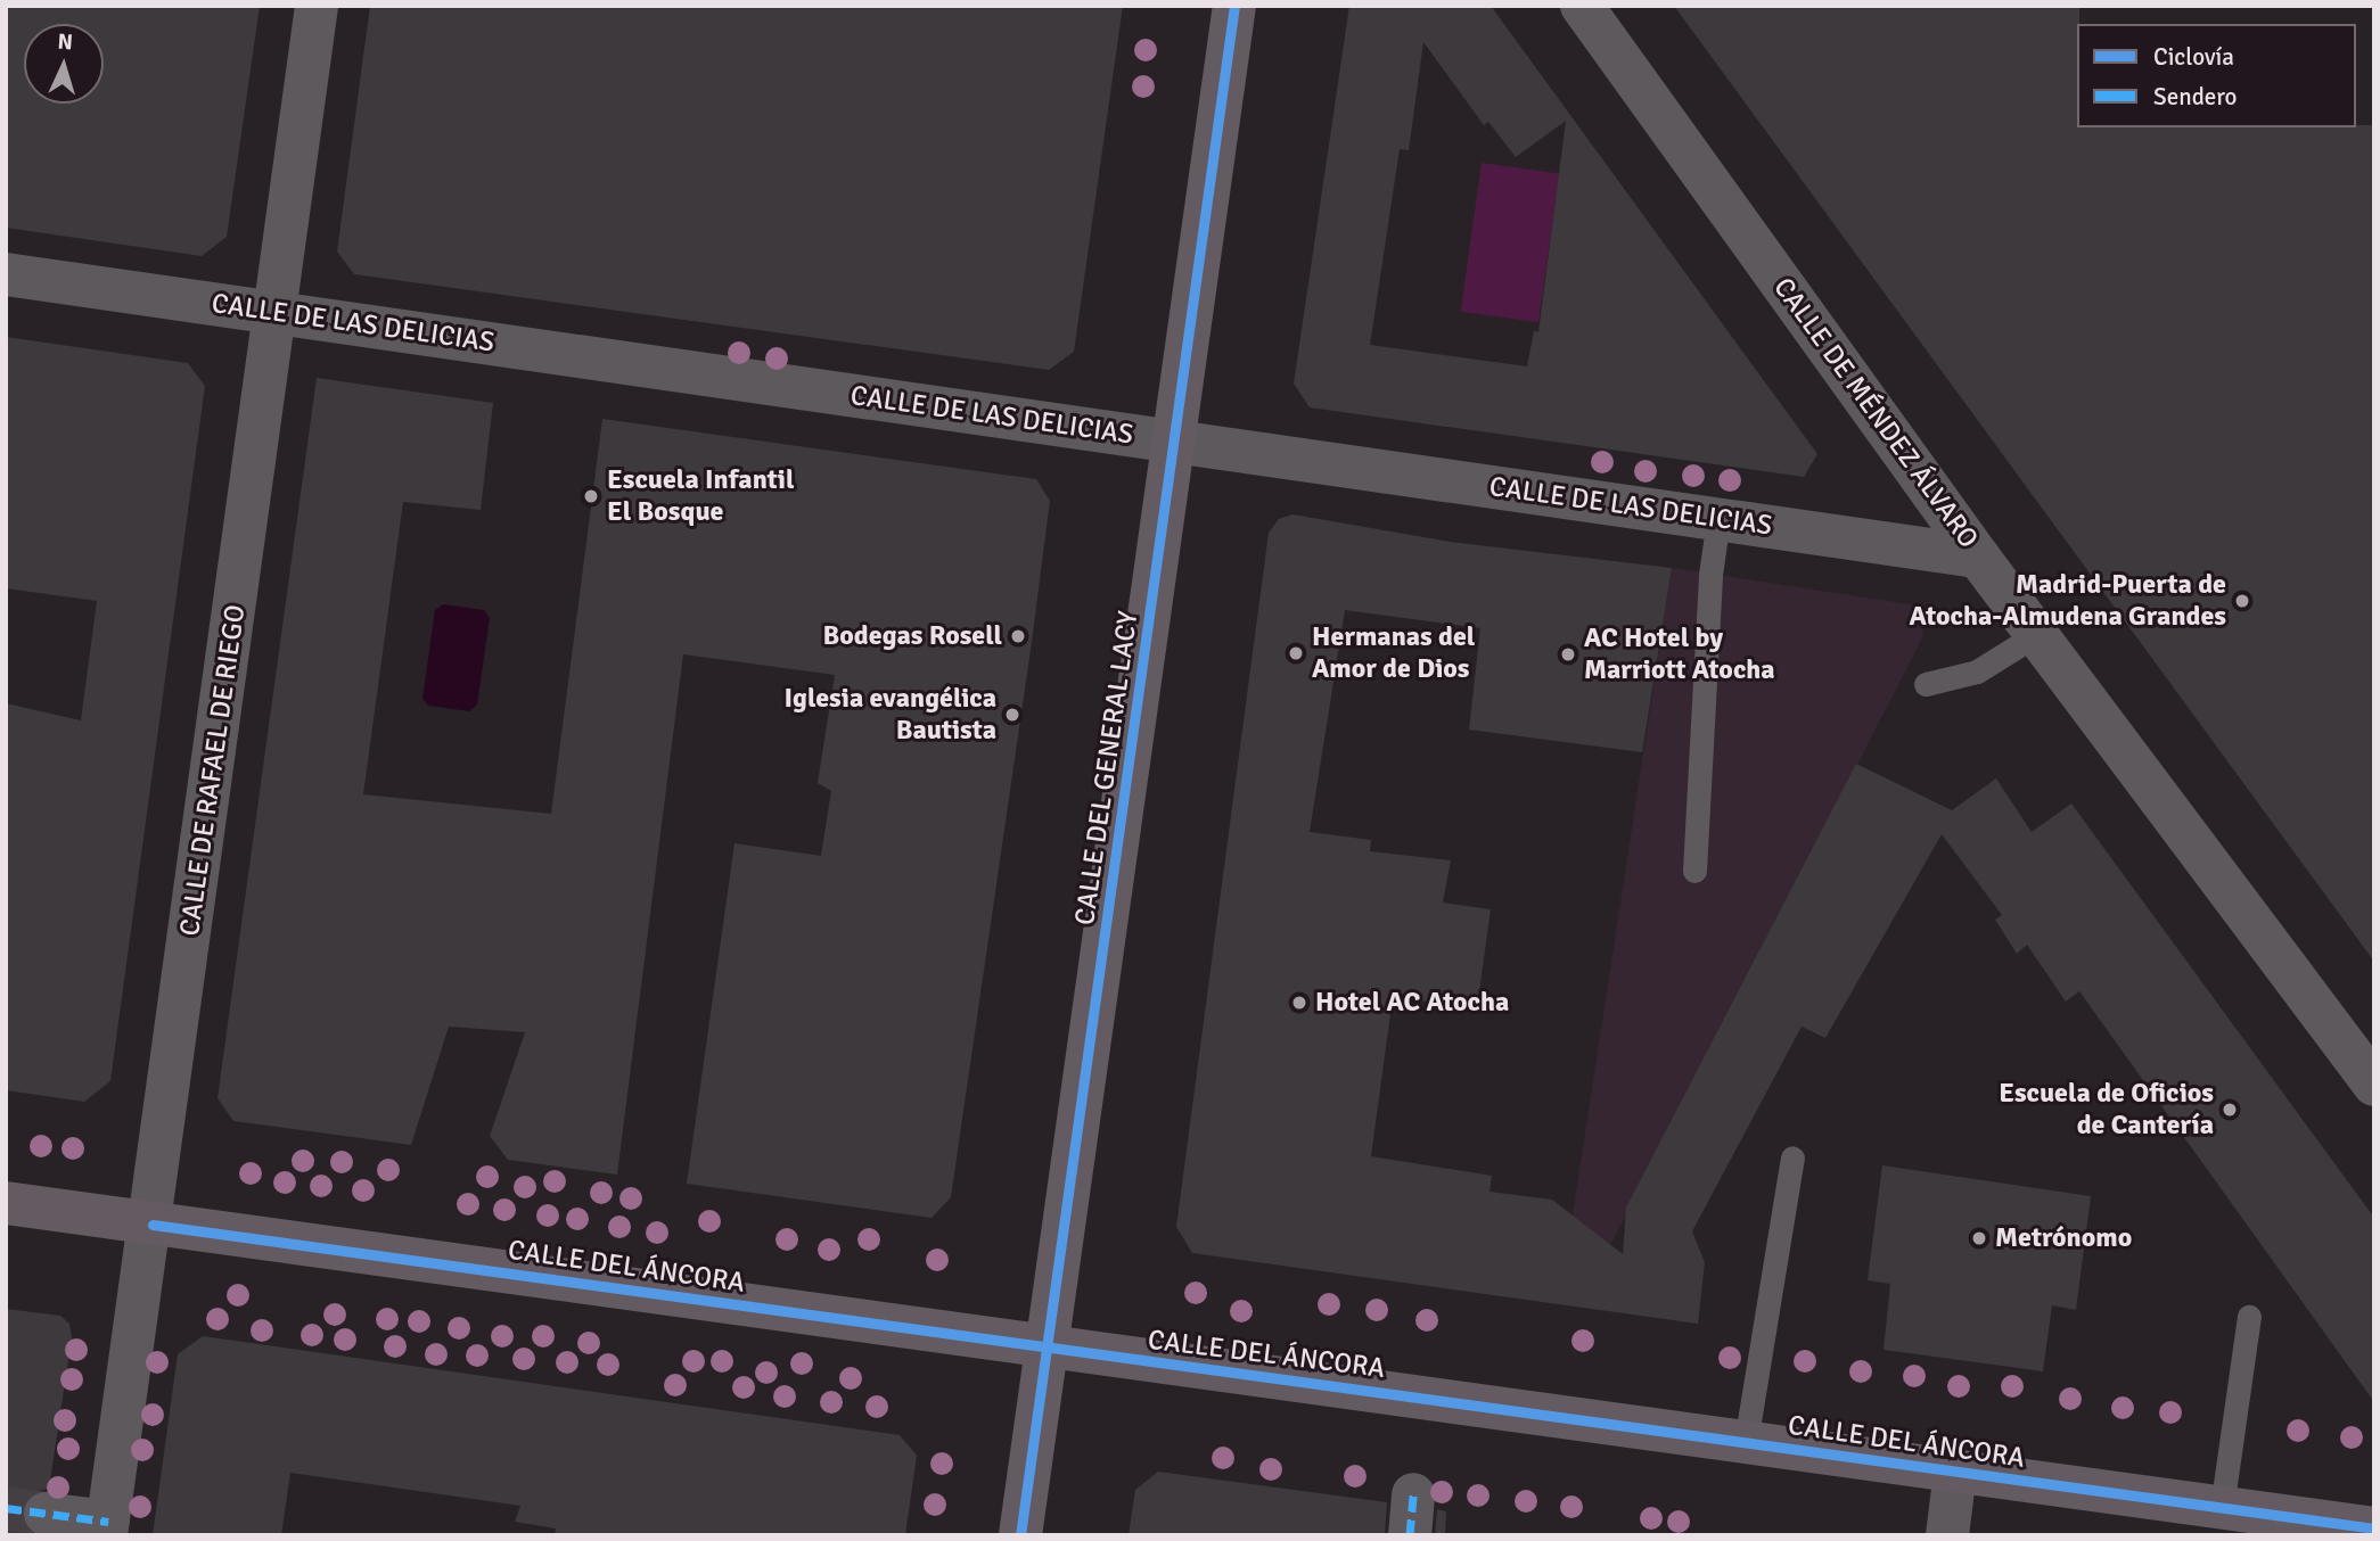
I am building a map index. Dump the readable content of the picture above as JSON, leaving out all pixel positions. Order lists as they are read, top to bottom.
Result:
{
  "streets": {
    "main road": ["CALLE DEL GENERAL LACY", "CALLE DEL ÁNCORA"],
    "street": ["CALLE DE LAS DELICIAS", "CALLE DE MÉNDEZ ÁLVARO", "CALLE DE RAFAEL DE RIEGO"]
  },
  "crossings": [
    ["CALLE DE LAS DELICIAS", "CALLE DE MÉNDEZ ÁLVARO"],
    ["CALLE DE LAS DELICIAS", "CALLE DEL GENERAL LACY"],
    ["CALLE DE LAS DELICIAS", "CALLE DE RAFAEL DE RIEGO"],
    ["CALLE DEL GENERAL LACY", "CALLE DEL ÁNCORA"],
    ["CALLE DE RAFAEL DE RIEGO", "CALLE DEL ÁNCORA"]
  ],
  "places": [
    "Escuela Infantil El Bosque",
    "Madrid-Puerta de Atocha-Almudena Grandes",
    "Bodegas Rosell",
    "Hermanas del Amor de Dios",
    "AC Hotel by Marriott Atocha",
    "Iglesia evangélica Bautista",
    "Hotel AC Atocha",
    "Escuela de Oficios de Cantería",
    "Metrónomo"
  ],
  "legend": ["Ciclovía", "Sendero"],
  "north": "top"
}
